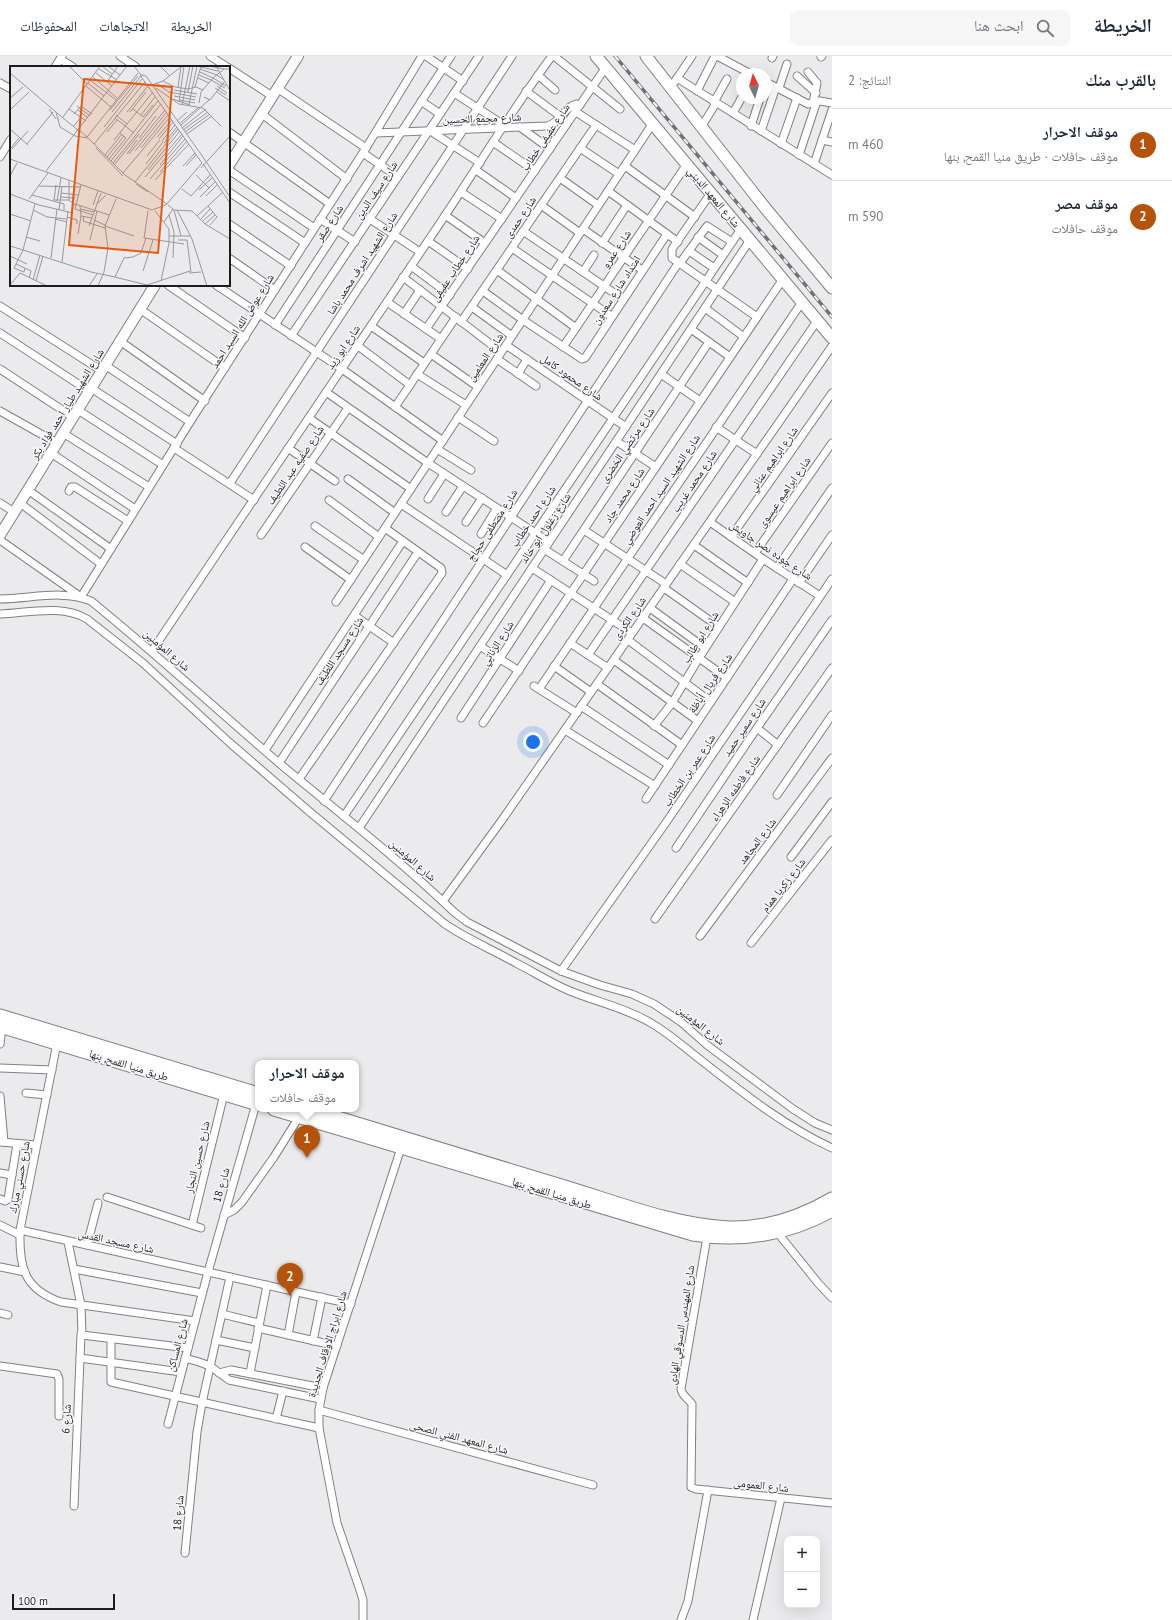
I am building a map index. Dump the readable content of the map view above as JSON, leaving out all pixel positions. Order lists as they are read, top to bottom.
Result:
{
  "streets": {
    "highway": ["طريق منيا القمح, بنها"],
    "main road": ["شارع المعهد الديني"],
    "street": [
      "شارع مجمع الحسين",
      "شارع عفيفى خطاب",
      "شارع سيف الدين",
      "شارع حمدى",
      "شارع صقر",
      "شارع عمرو",
      "شارع الشهيد اشرف محمد باشا",
      "شارع خطاب عفيفى",
      "امتداد شارع سعدون",
      "شارع عوض الله السيد احمد",
      "شارع ابو زيد",
      "شارع المعلمين",
      "شارع محمود كامل",
      "شارع الشهيد طيار احمد فؤاد بكر",
      "شارع مرتضي الخضرى",
      "شارع ابراهيم عناني",
      "شارع صفيه عبد اللطيف",
      "شارع محمد غريب",
      "شارع الشهيد السيد احمد العوضي",
      "شارع ابراهيم عيسوى",
      "شارع محمد جاد",
      "شارع احمد خطاب",
      "شارع مصطفى حجاج",
      "شارع زغلول ابو خالد",
      "شارع جوده نصر جاويش",
      "شارع الكردى",
      "شارع ابو طالب",
      "شارع الزناتي",
      "شارع المؤمنين",
      "شارع مسجد اللطيف",
      "شارع فريال أباظة",
      "شارع سمير حميد",
      "شارع عمر بن الخطاب",
      "شارع فاطمه الزهراء",
      "شارع المجاهد",
      "شارع زكريا همام",
      "شارع حسين النجار",
      "شارع حسني مبارك",
      "شارع 18",
      "شارع مسجد القدس",
      "شارع المهندس الدسوقي الهادى",
      "شارع ابراج الاوقاف الجديدة",
      "شارع المساكن",
      "شارع 6",
      "شارع المعهد الفني الصحى",
      "شارع العمومى"
    ]
  },
  "crossings": [
    ["شارع مجمع الحسين", "شارع عفيفى خطاب"],
    ["شارع مجمع الحسين", "شارع سيف الدين"],
    ["شارع مجمع الحسين", "شارع صقر"],
    ["شارع مجمع الحسين", "شارع الشهيد اشرف محمد باشا"],
    ["شارع مجمع الحسين", "شارع عوض الله السيد احمد"],
    ["شارع مجمع الحسين", "شارع ابو زيد"],
    ["شارع عفيفى خطاب", "شارع المعهد الديني"],
    ["شارع عفيفى خطاب", "شارع خطاب عفيفى"],
    ["شارع المعهد الديني", "شارع عمرو"],
    ["شارع المعهد الديني", "شارع المعلمين"],
    ["شارع المعهد الديني", "شارع محمد غريب"],
    ["شارع المعهد الديني", "شارع الشهيد السيد احمد العوضي"],
    ["شارع المعهد الديني", "شارع محمد جاد"],
    ["شارع المعهد الديني", "شارع احمد خطاب"],
    ["شارع المعهد الديني", "شارع زغلول ابو خالد"],
    ["شارع عمرو", "امتداد شارع سعدون"],
    ["شارع عوض الله السيد احمد", "شارع المؤمنين"],
    ["شارع ابو زيد", "شارع المؤمنين"],
    ["شارع المعلمين", "شارع محمود كامل"],
    ["شارع محمود كامل", "شارع احمد خطاب"],
    ["شارع محمود كامل", "شارع مصطفى حجاج"],
    ["شارع محمود كامل", "شارع زغلول ابو خالد"],
    ["شارع ابراهيم عناني", "شارع جوده نصر جاويش"],
    ["شارع الشهيد السيد احمد العوضي", "شارع الكردى"],
    ["شارع ابراهيم عيسوى", "شارع جوده نصر جاويش"],
    ["شارع احمد خطاب", "شارع المؤمنين"],
    ["شارع مصطفى حجاج", "شارع المؤمنين"],
    ["شارع زغلول ابو خالد", "شارع المؤمنين"],
    ["شارع جوده نصر جاويش", "شارع الكردى"],
    ["شارع جوده نصر جاويش", "شارع ابو طالب"],
    ["شارع جوده نصر جاويش", "شارع فريال أباظة"],
    ["شارع جوده نصر جاويش", "شارع عمر بن الخطاب"],
    ["شارع الكردى", "شارع المؤمنين"],
    ["شارع المؤمنين", "شارع مسجد اللطيف"],
    ["شارع المؤمنين", "شارع عمر بن الخطاب"],
    ["طريق منيا القمح, بنها", "شارع حسين النجار"],
    ["طريق منيا القمح, بنها", "شارع حسني مبارك"],
    ["طريق منيا القمح, بنها", "شارع المهندس الدسوقي الهادى"],
    ["طريق منيا القمح, بنها", "شارع ابراج الاوقاف الجديدة"],
    ["شارع حسني مبارك", "شارع مسجد القدس"],
    ["شارع حسني مبارك", "شارع المساكن"],
    ["شارع حسني مبارك", "شارع 6"],
    ["شارع 18", "شارع مسجد القدس"],
    ["شارع 18", "شارع المساكن"],
    ["شارع مسجد القدس", "شارع ابراج الاوقاف الجديدة"],
    ["شارع مسجد القدس", "شارع المساكن"],
    ["شارع مسجد القدس", "شارع 6"],
    ["شارع المهندس الدسوقي الهادى", "شارع العمومى"],
    ["شارع ابراج الاوقاف الجديدة", "شارع المعهد الفني الصحى"]
  ],
  "scale_bar": "100 m",
  "north": "top",
  "page": {
    "header": "الخريطة",
    "search": "ابحث هنا",
    "nav": ["الخريطة", "الاتجاهات", "المحفوظات"],
    "heading": ["بالقرب منك", "النتائج: 2"],
    "list": [
      {
        "mark": "1",
        "name": "موقف الاحرار",
        "note": "موقف حافلات · طريق منيا القمح, بنها",
        "value": "460 m"
      },
      {
        "mark": "2",
        "name": "موقف مصر",
        "note": "موقف حافلات",
        "value": "590 m"
      }
    ],
    "popup": ["موقف الاحرار", "موقف حافلات"],
    "pins": ["1", "2"],
    "map_buttons": ["+", "−"],
    "scale": "100 m"
  }
}
